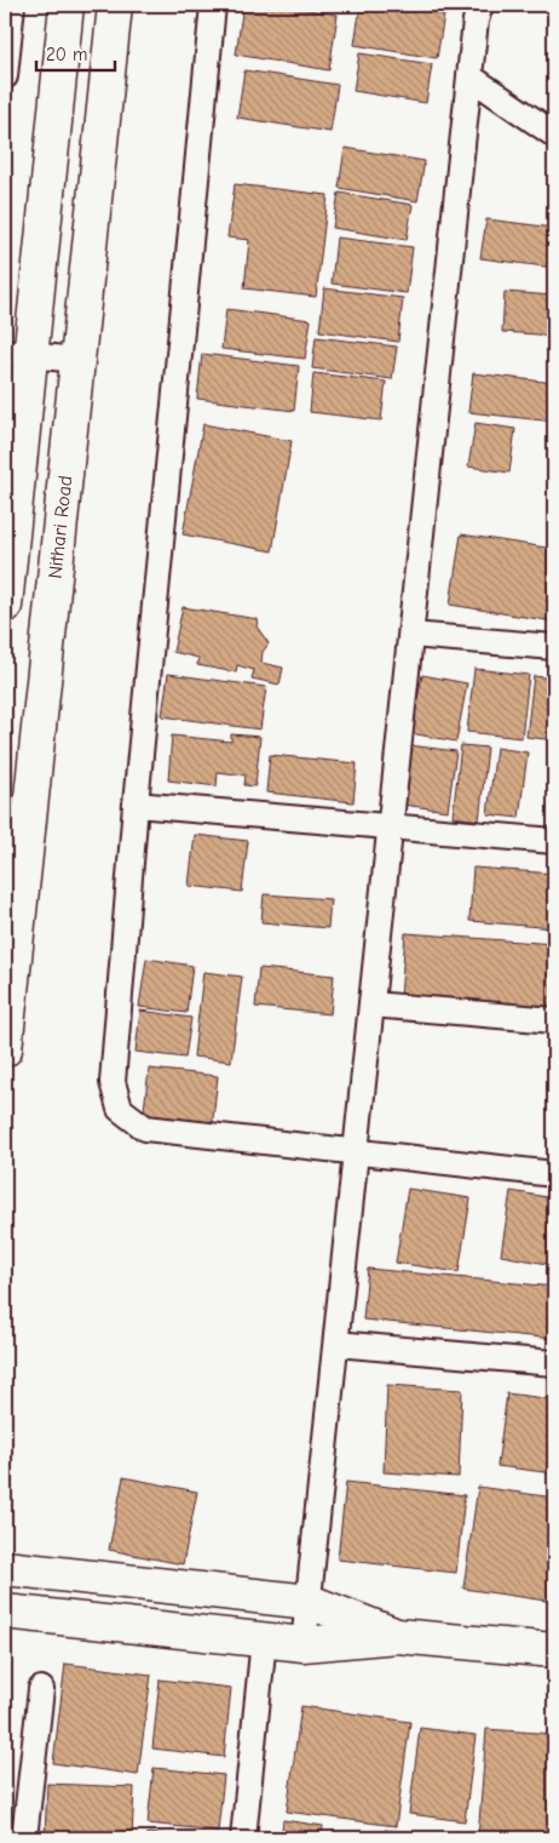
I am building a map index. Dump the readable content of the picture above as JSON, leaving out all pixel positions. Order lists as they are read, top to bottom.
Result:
{
  "streets": {
    "street": ["Nithari Road"]
  },
  "scale_bar": "20 m"
}
